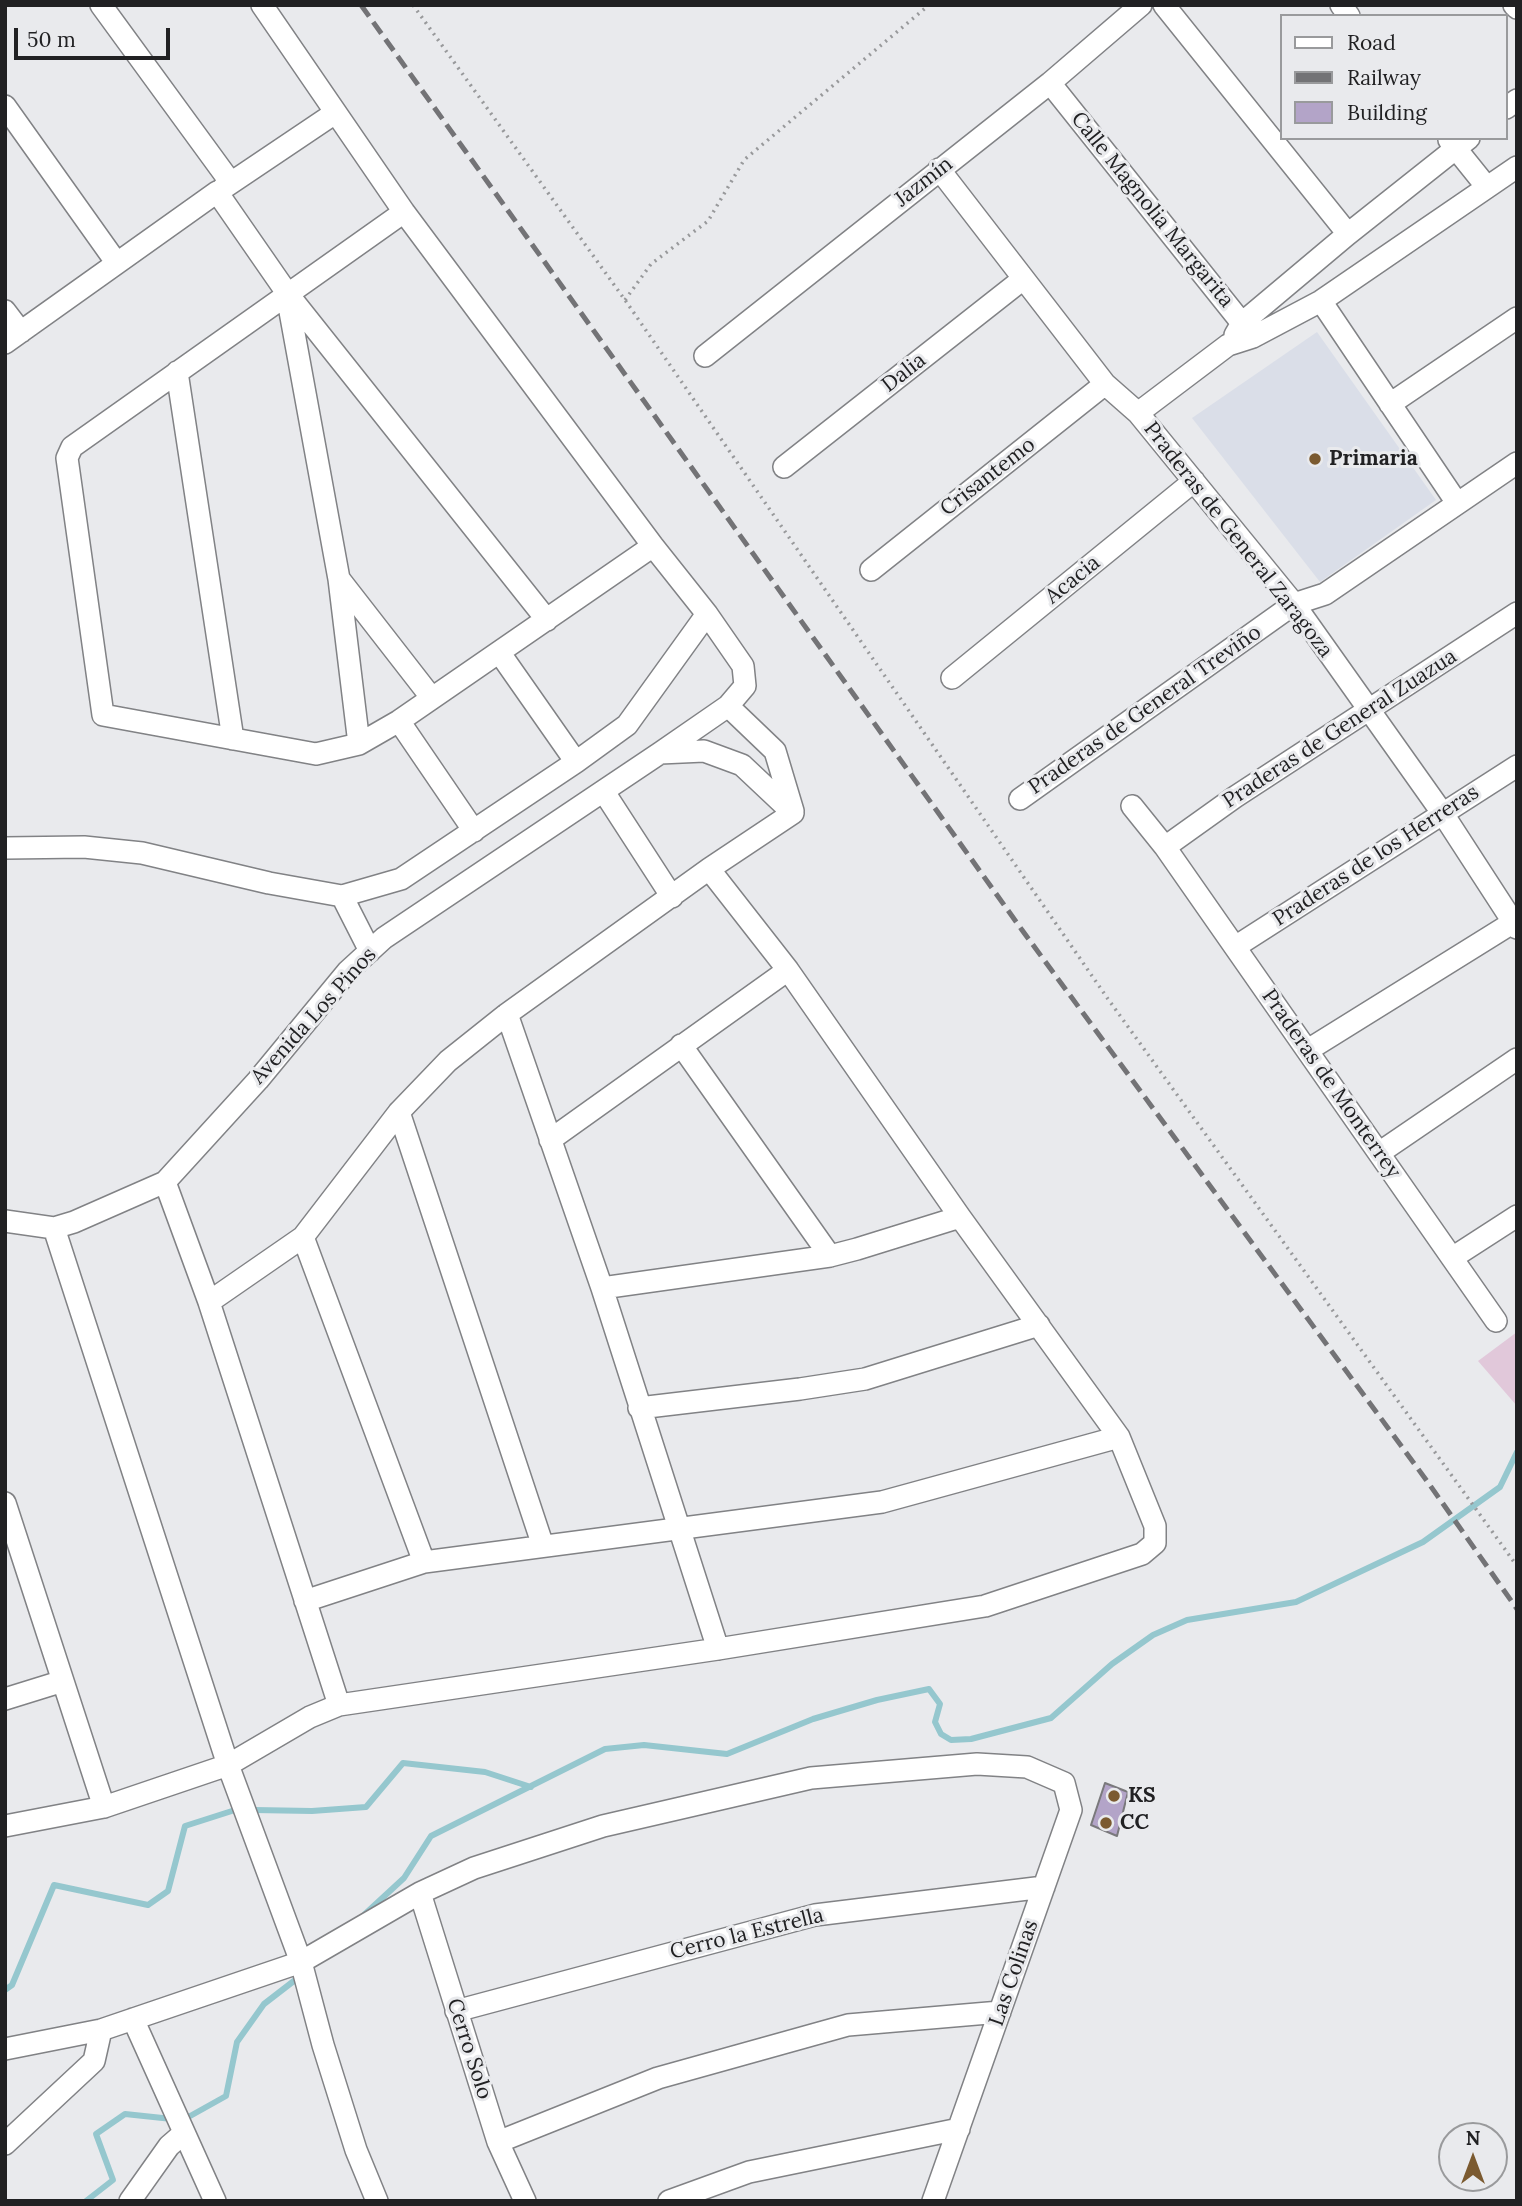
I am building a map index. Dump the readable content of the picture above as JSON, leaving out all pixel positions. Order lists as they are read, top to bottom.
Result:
{
  "streets": {
    "street": [
      "Jazmín",
      "Calle Magnolia Margarita",
      "Dalia",
      "Crisantemo",
      "Praderas de General Zaragoza",
      "Acacia",
      "Praderas de General Treviño",
      "Praderas de General Zuazua",
      "Praderas de los Herreras",
      "Avenida Los Pinos",
      "Praderas de Monterrey",
      "Cerro la Estrella",
      "Las Colinas",
      "Cerro Solo"
    ]
  },
  "crossings": [
    ["Jazmín", "Calle Magnolia Margarita"],
    ["Jazmín", "Praderas de General Zaragoza"],
    ["Dalia", "Praderas de General Zaragoza"],
    ["Crisantemo", "Praderas de General Zaragoza"],
    ["Praderas de General Zaragoza", "Acacia"],
    ["Praderas de General Zaragoza", "Praderas de General Treviño"],
    ["Praderas de General Zaragoza", "Praderas de General Zuazua"],
    ["Praderas de General Zaragoza", "Praderas de los Herreras"],
    ["Praderas de General Zuazua", "Praderas de Monterrey"],
    ["Praderas de los Herreras", "Praderas de Monterrey"],
    ["Cerro la Estrella", "Las Colinas"],
    ["Cerro la Estrella", "Cerro Solo"],
    ["Las Colinas", "Cerro Solo"]
  ],
  "places": ["Primaria", "KS", "CC"],
  "legend": ["Road", "Railway", "Building"],
  "scale_bar": "50 m",
  "north": "top"
}
